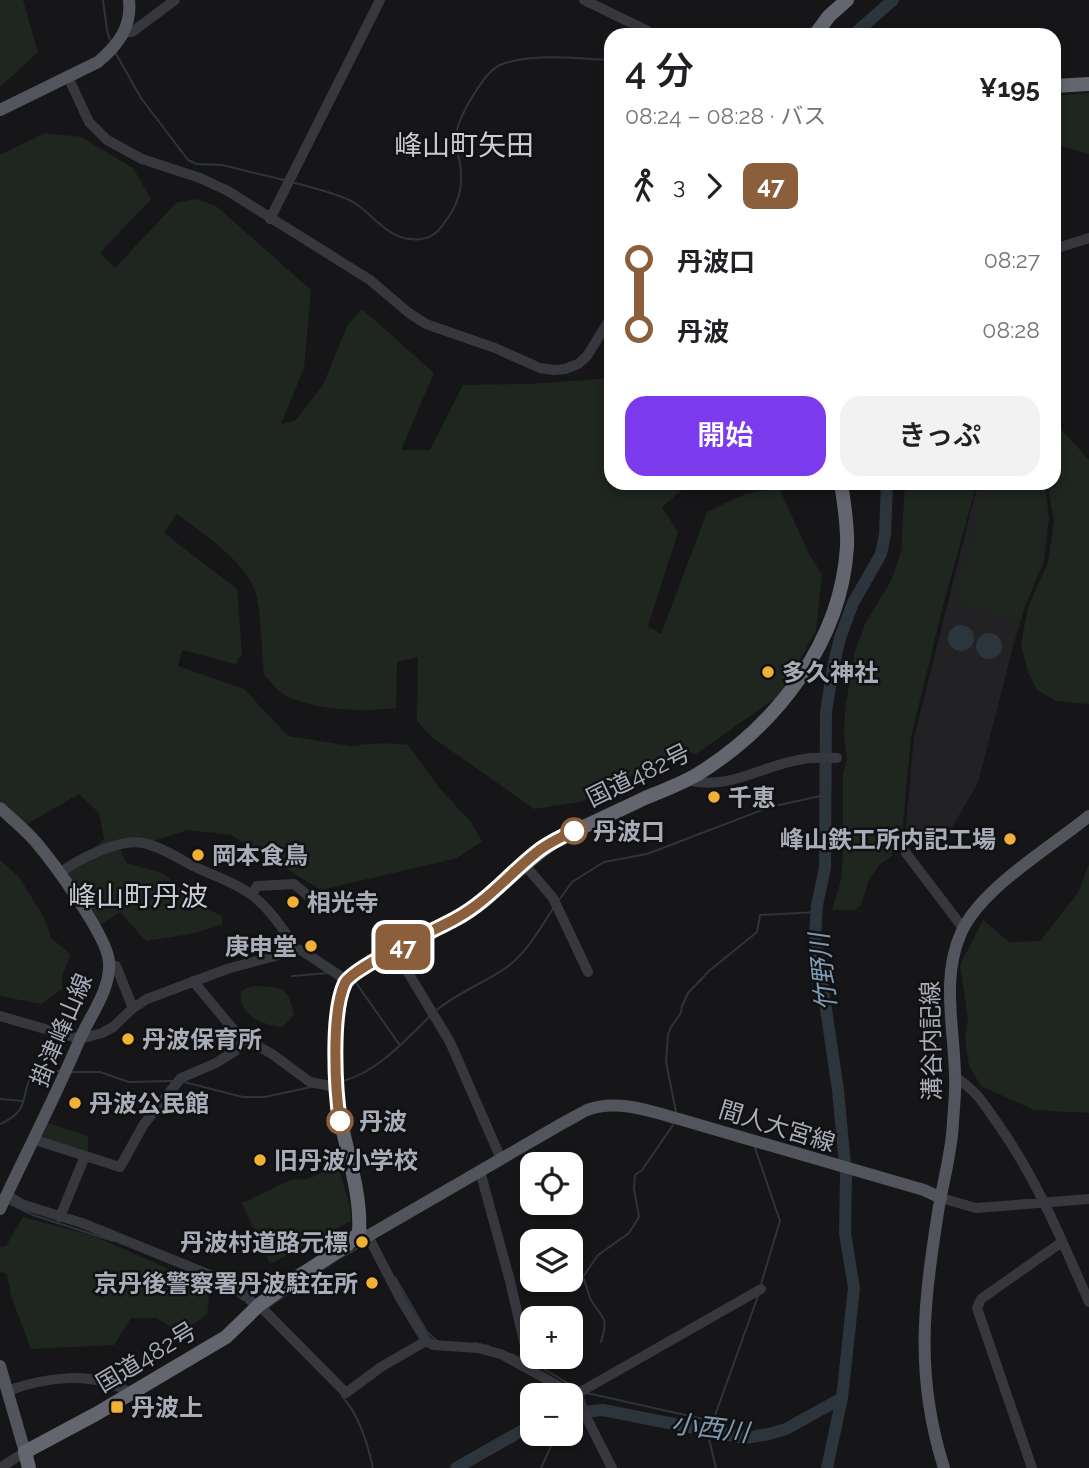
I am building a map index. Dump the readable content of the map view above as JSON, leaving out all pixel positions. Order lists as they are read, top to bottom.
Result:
{
  "streets": {
    "highway": ["国道482号"],
    "main road": ["掛津峰山線", "溝谷内記線", "間人大宮線"]
  },
  "crossings": [
    ["国道482号", "間人大宮線"],
    ["溝谷内記線", "間人大宮線"]
  ],
  "districts": ["峰山町矢田", "峰山町丹波"],
  "water": ["竹野川", "小西川"],
  "places": {
    "other": [
      "多久神社",
      "千恵",
      "丹波口",
      "峰山鉄工所内記工場",
      "岡本食鳥",
      "相光寺",
      "庚申堂",
      "丹波保育所",
      "丹波公民館",
      "丹波",
      "旧丹波小学校",
      "丹波村道路元標",
      "京丹後警察署丹波駐在所"
    ],
    "transit": ["丹波上"]
  },
  "lines": ["bus line 47"],
  "page": {
    "on_map": "47",
    "heading": ["4 分", "08:24 – 08:28 · バス", "¥195"],
    "legs": ["3", "47"],
    "list": [
      {
        "name": "丹波口",
        "value": "08:27"
      },
      {
        "name": "丹波",
        "value": "08:28"
      }
    ],
    "buttons": ["開始", "きっぷ"],
    "map_buttons": ["+", "−"]
  }
}
